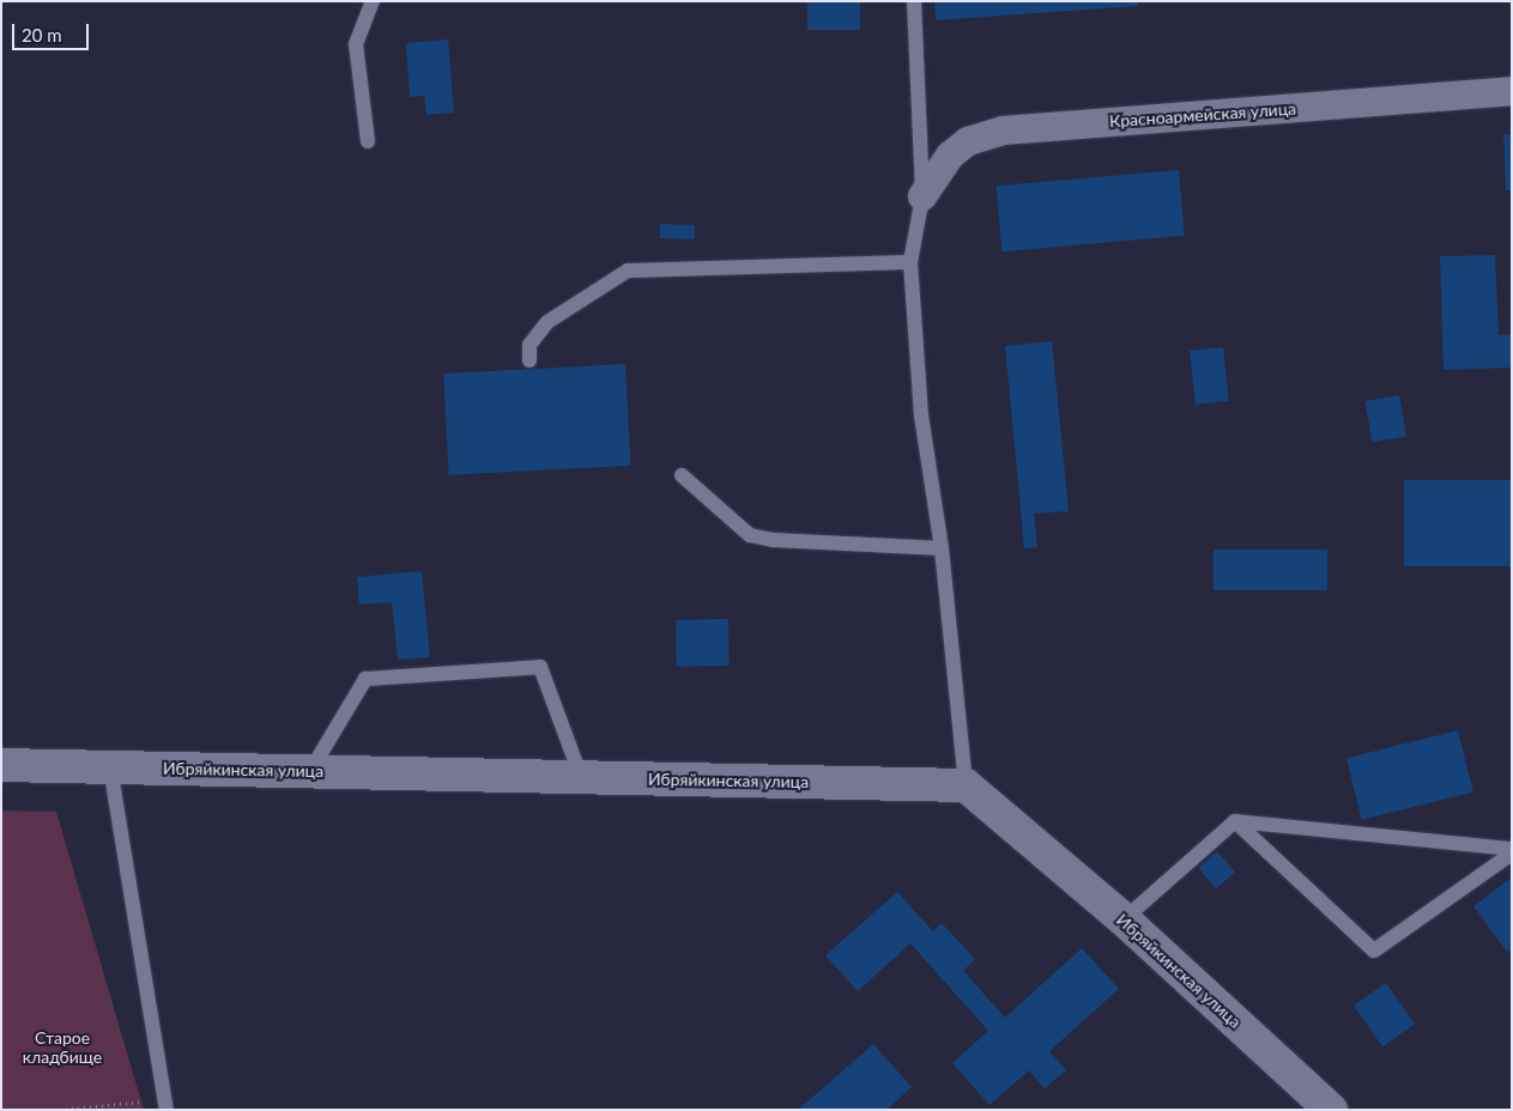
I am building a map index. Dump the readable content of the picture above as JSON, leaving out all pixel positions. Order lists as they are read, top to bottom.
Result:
{
  "streets": {
    "street": ["Красноармейская улица", "Ибряйкинская улица"]
  },
  "parks": ["Старое кладбище"],
  "scale_bar": "20 m"
}
